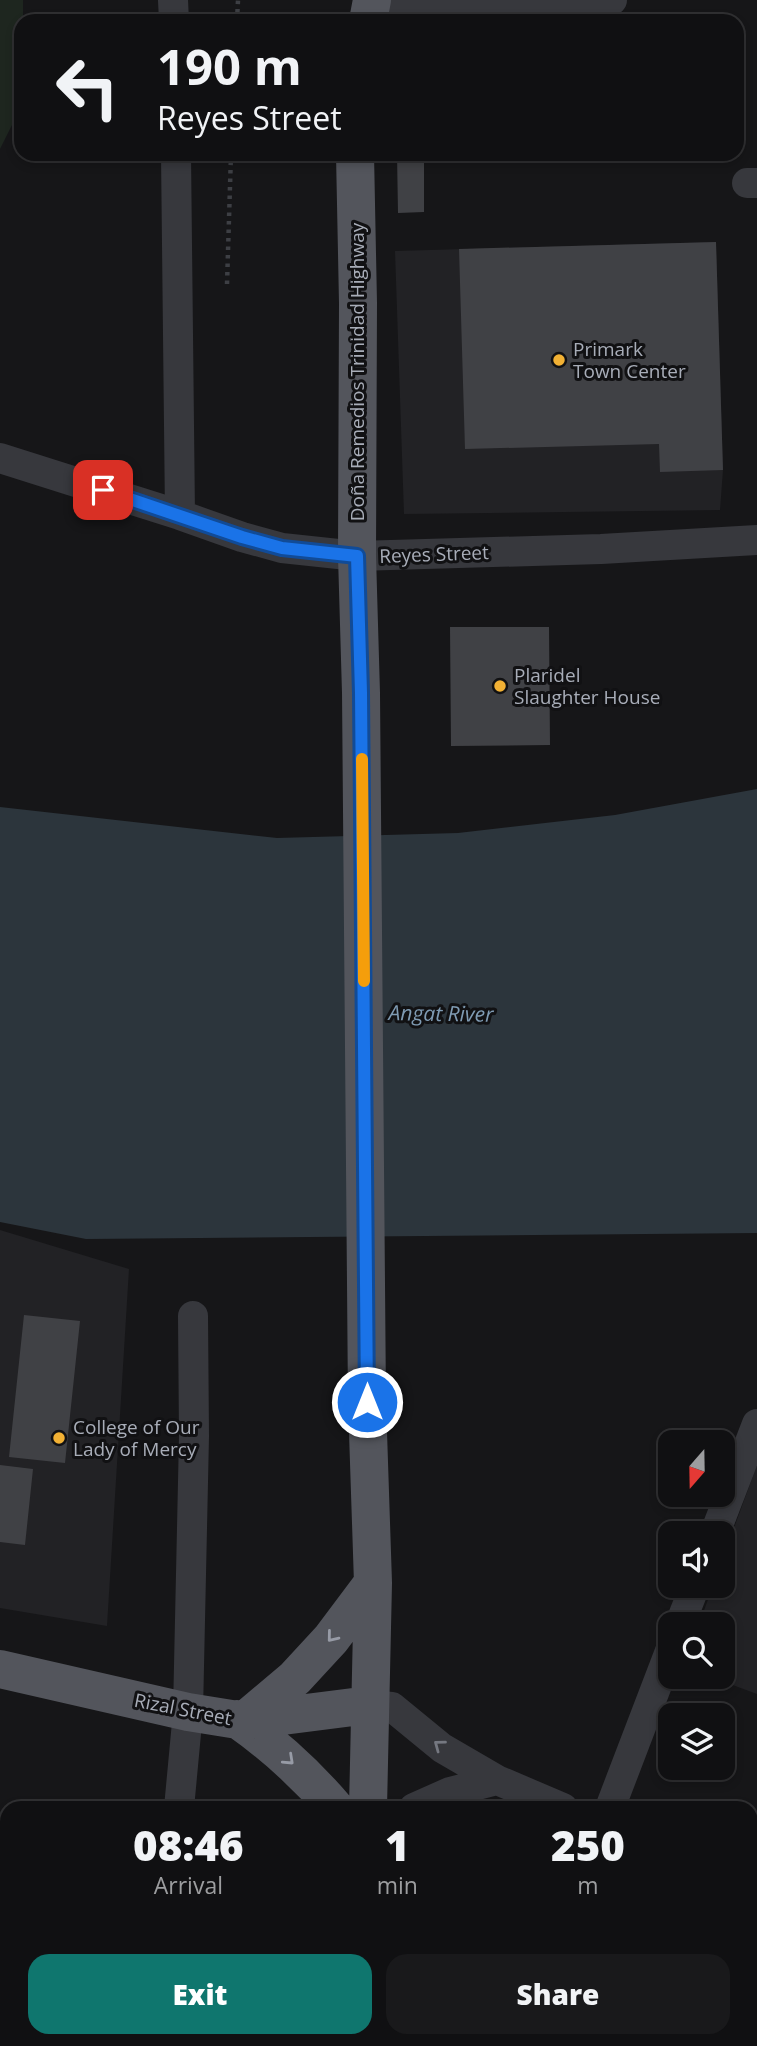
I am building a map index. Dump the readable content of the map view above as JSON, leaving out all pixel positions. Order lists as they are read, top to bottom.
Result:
{
  "streets": {
    "main road": ["Doña Remedios Trinidad Highway", "Rizal Street"],
    "street": ["Reyes Street"]
  },
  "crossings": [
    ["Doña Remedios Trinidad Highway", "Reyes Street"],
    ["Doña Remedios Trinidad Highway", "Rizal Street"]
  ],
  "water": ["Angat River"],
  "places": ["Primark Town Center", "Plaridel Slaughter House", "College of Our Lady of Mercy"],
  "north": "bottom",
  "page": {
    "turn": ["190 m", "Reyes Street"],
    "eta": [
      "08:46",
      "Arrival",
      "1",
      "min",
      "250",
      "m"
    ],
    "buttons": ["Exit", "Share"]
  }
}
